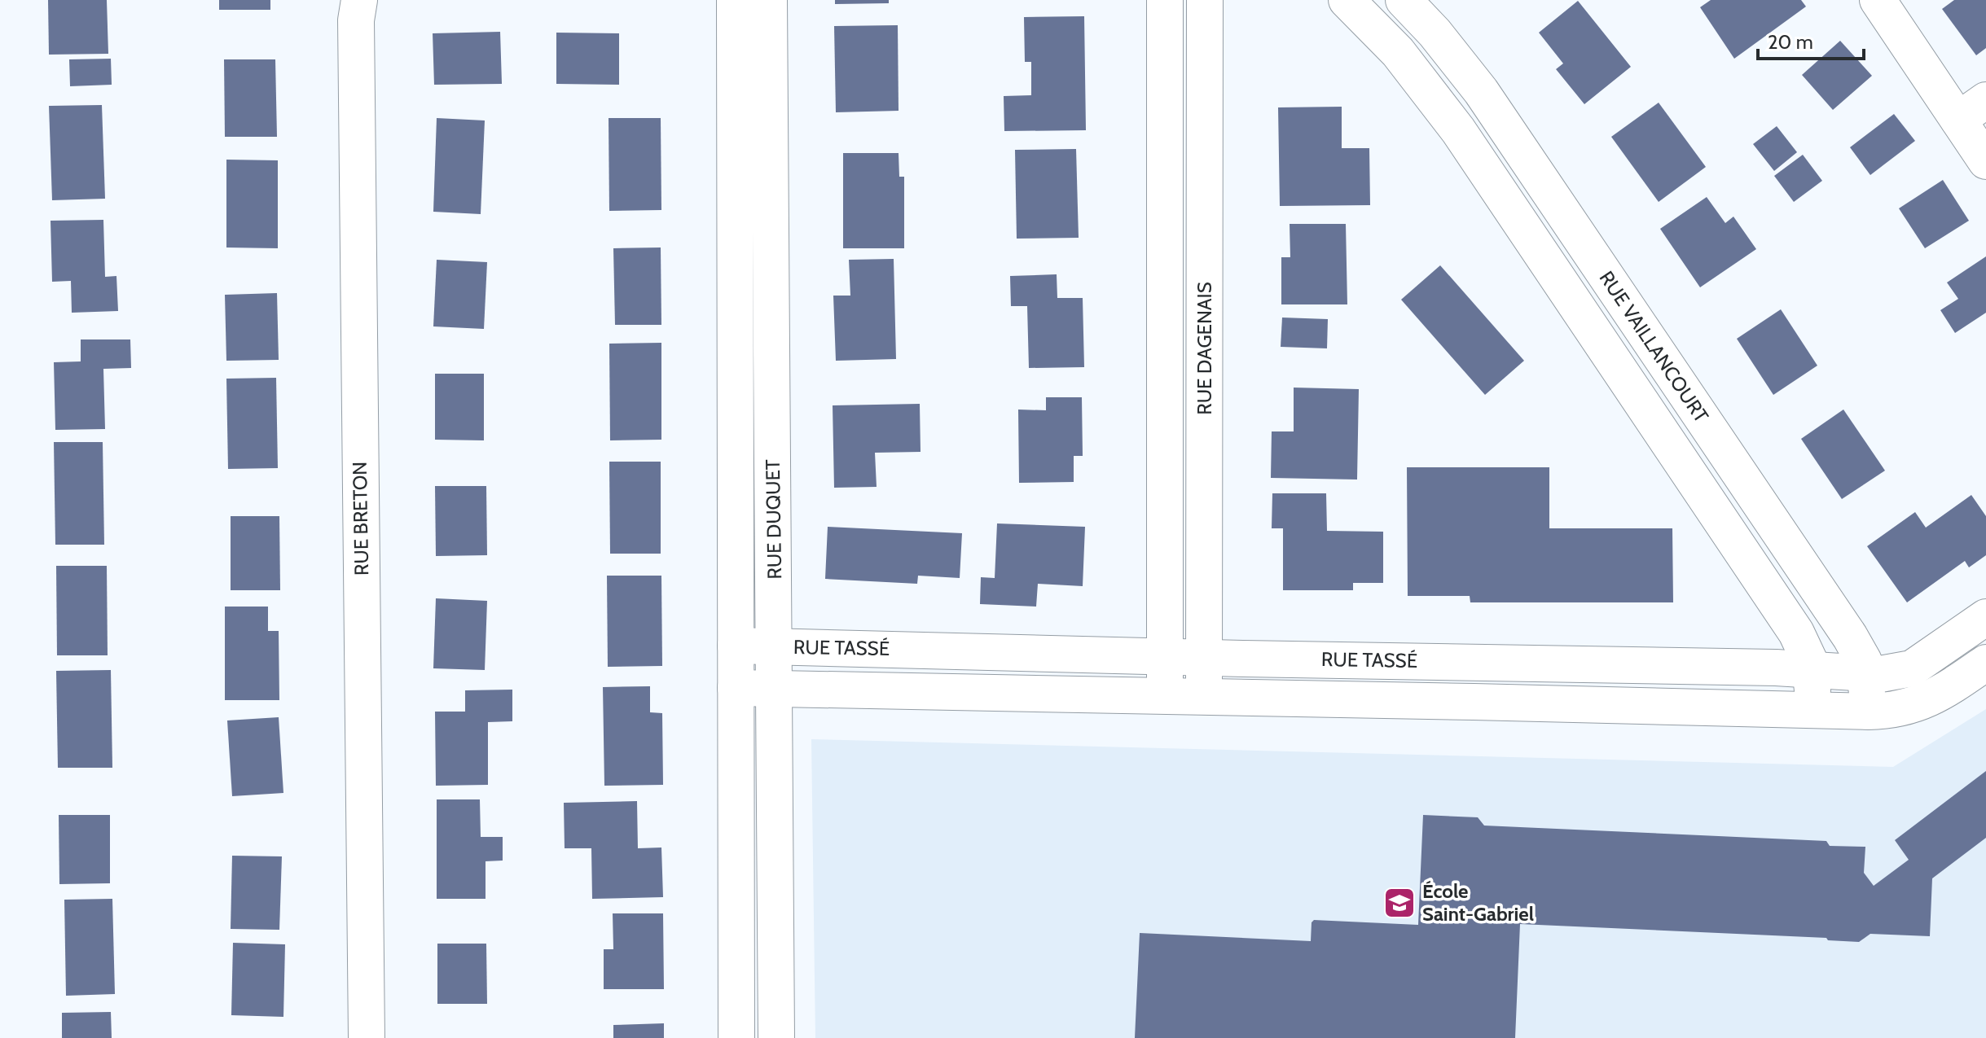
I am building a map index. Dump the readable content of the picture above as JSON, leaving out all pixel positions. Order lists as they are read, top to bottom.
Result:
{
  "streets": {
    "street": [
      "RUE VAILLANCOURT",
      "RUE DAGENAIS",
      "RUE BRETON",
      "RUE DUQUET",
      "RUE TASSÉ"
    ]
  },
  "crossings": [
    ["RUE VAILLANCOURT", "RUE TASSÉ"],
    ["RUE DAGENAIS", "RUE TASSÉ"],
    ["RUE DUQUET", "RUE TASSÉ"]
  ],
  "places": {
    "school or university": ["École Saint-Gabriel"]
  },
  "scale_bar": "20 m"
}
